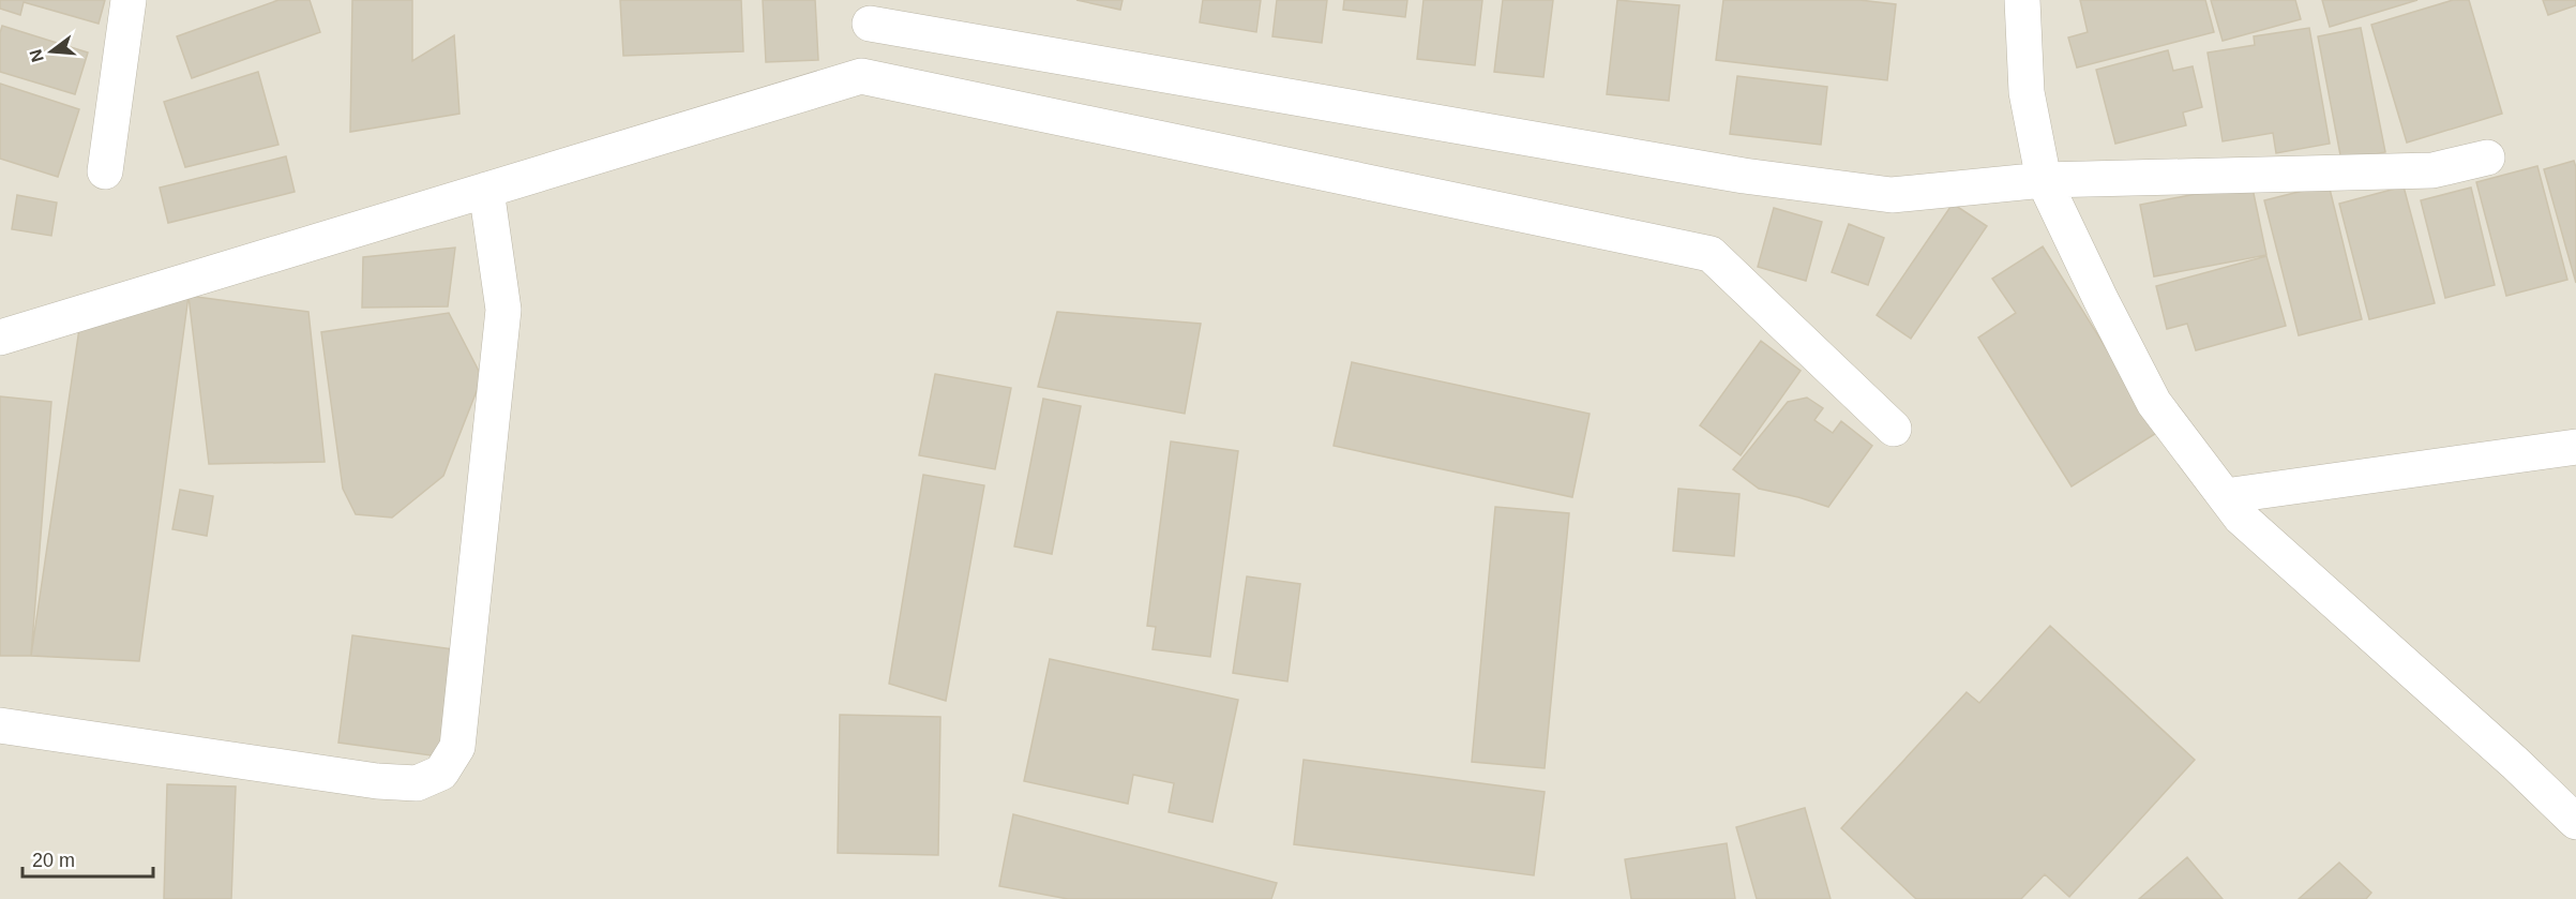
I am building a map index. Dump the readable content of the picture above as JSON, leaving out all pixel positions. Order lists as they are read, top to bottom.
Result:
{
  "scale_bar": "20 m",
  "north": "left"
}
